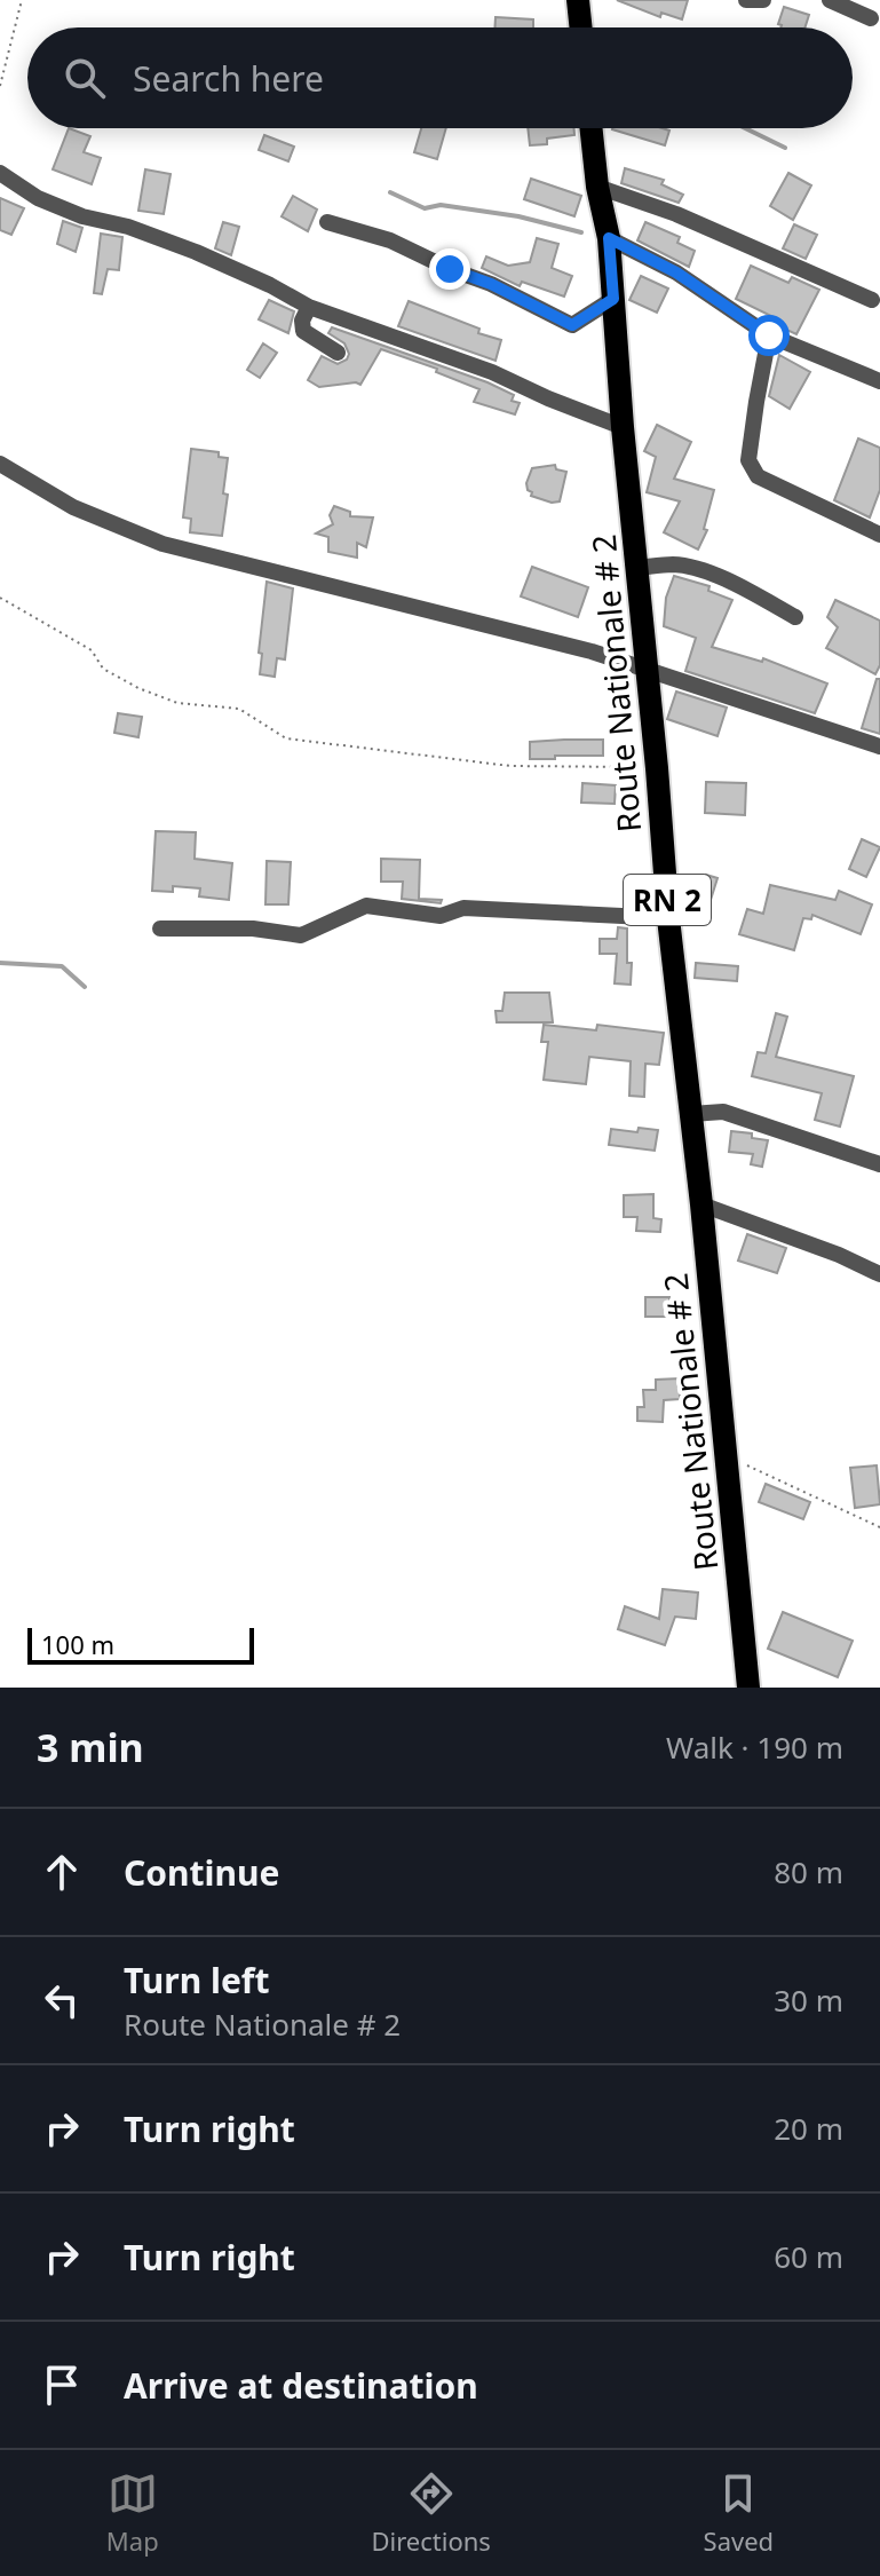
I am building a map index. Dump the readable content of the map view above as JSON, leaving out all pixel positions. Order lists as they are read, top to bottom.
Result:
{
  "streets": {
    "main road": ["Route Nationale # 2", "RN 2"]
  },
  "scale_bar": "100 m",
  "page": {
    "search": "Search here",
    "scale": "100 m",
    "heading": ["3 min", "Walk · 190 m"],
    "list": [
      ["Continue", "80 m"],
      ["Turn left", "Route Nationale # 2", "30 m"],
      ["Turn right", "20 m"],
      ["Turn right", "60 m"],
      "Arrive at destination"
    ],
    "nav": ["Map", "Directions", "Saved"]
  }
}
